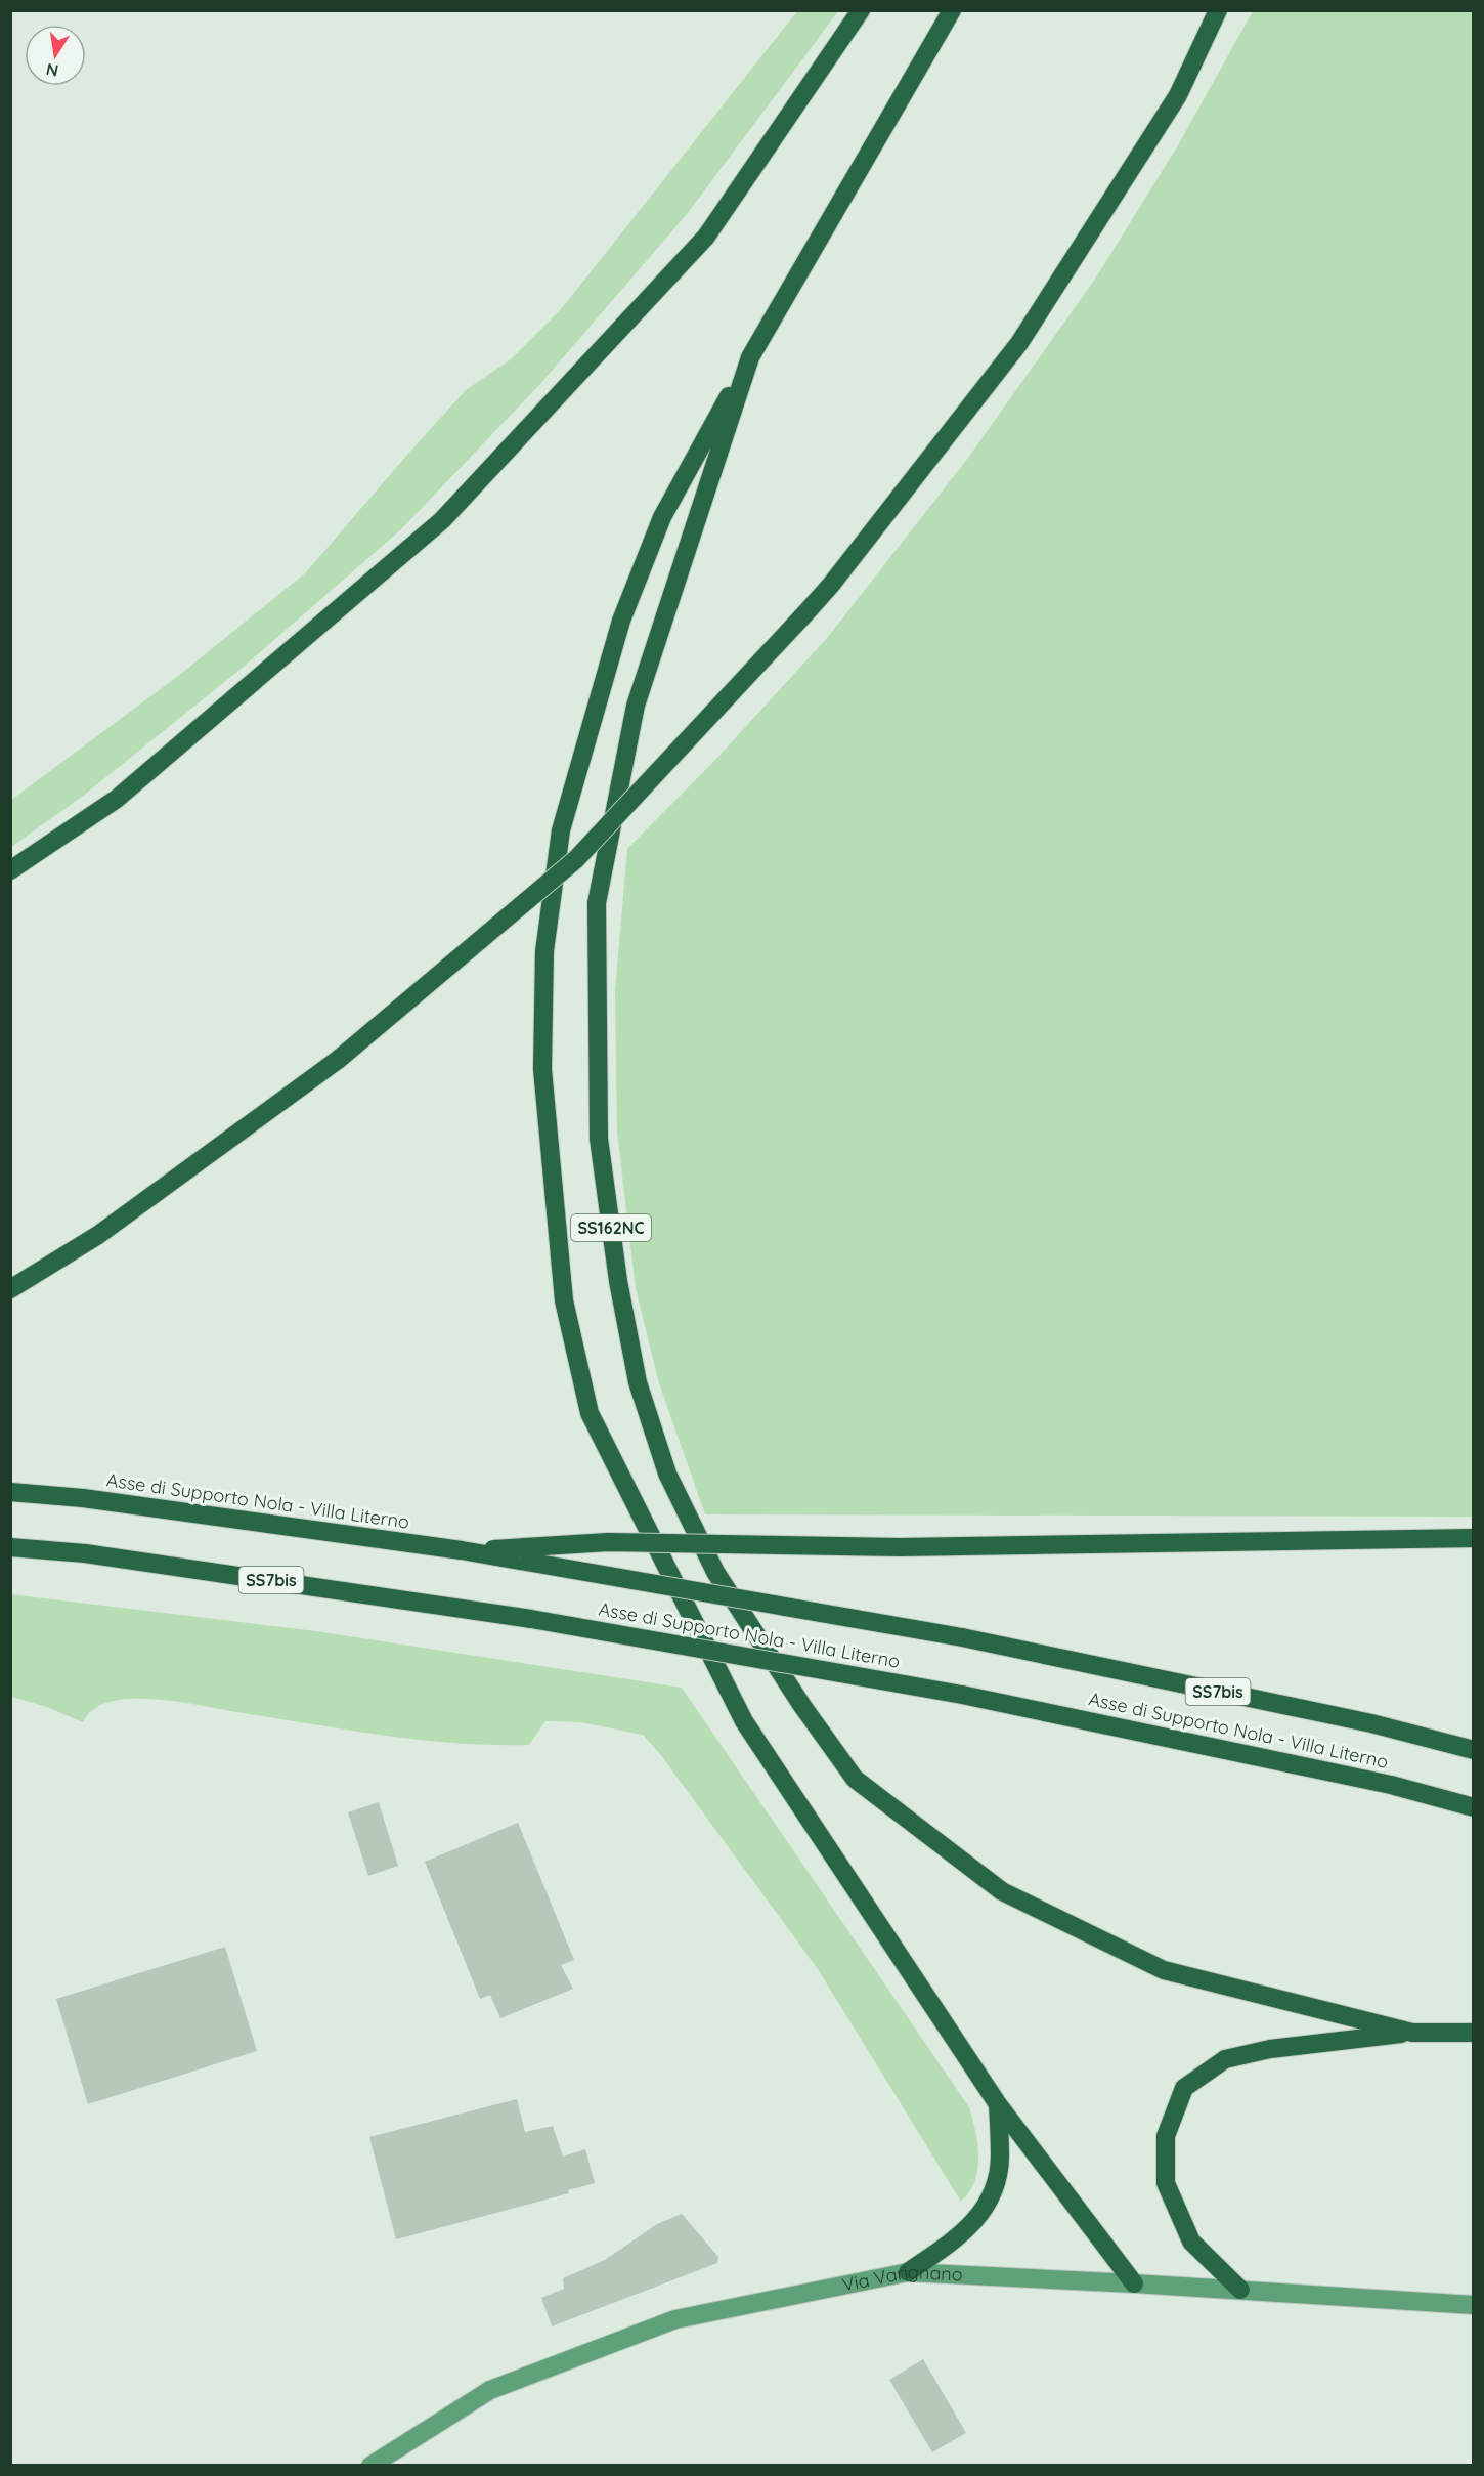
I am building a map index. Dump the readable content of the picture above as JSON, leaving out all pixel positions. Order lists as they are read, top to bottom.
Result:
{
  "streets": {
    "highway": ["SS162NC", "Asse di Supporto Nola - Villa Literno", "SS7bis"],
    "main road": ["Via Varignano"]
  },
  "north": "bottom"
}
